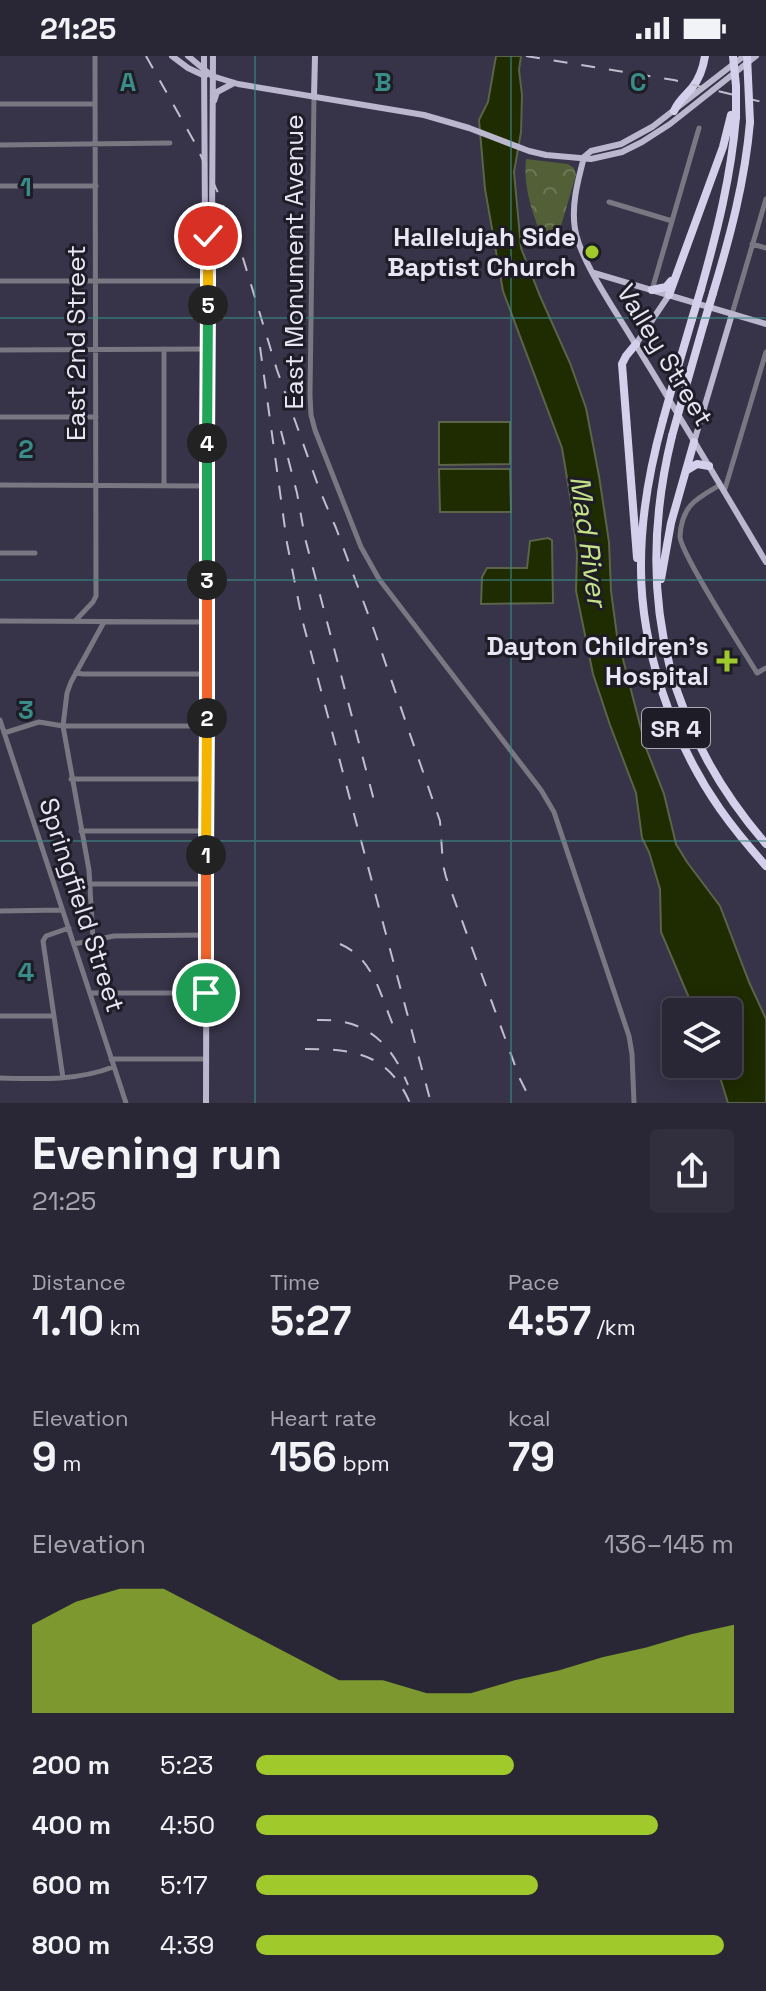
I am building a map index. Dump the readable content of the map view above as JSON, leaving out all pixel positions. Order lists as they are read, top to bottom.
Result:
{
  "streets": {
    "highway": ["SR 4"],
    "main road": ["East Monument Avenue", "Valley Street"],
    "street": ["East 2nd Street", "Springfield Street"]
  },
  "water": ["Mad River"],
  "places": {
    "other": ["Hallelujah Side Baptist Church"],
    "health": ["Dayton Children’s Hospital"]
  },
  "page": {
    "status": "21:25",
    "pins": [
      "5",
      "4",
      "3",
      "2",
      "1"
    ],
    "heading": ["Evening run", "21:25"],
    "stats": [
      ["Distance", "1.10 km"],
      ["Time", "5:27"],
      ["Pace", "4:57 /km"],
      ["Elevation", "9 m"],
      ["Heart rate", "156 bpm"],
      ["kcal", "79"]
    ],
    "chart": ["Elevation", "136–145 m"],
    "list": [
      {
        "name": "200 m",
        "note": "5:23"
      },
      {
        "name": "400 m",
        "note": "4:50"
      },
      {
        "name": "600 m",
        "note": "5:17"
      },
      {
        "name": "800 m",
        "note": "4:39"
      }
    ]
  },
  "grid": {
    "columns": ["A", "B", "C"],
    "rows": [
      "1",
      "2",
      "3",
      "4"
    ]
  }
}
